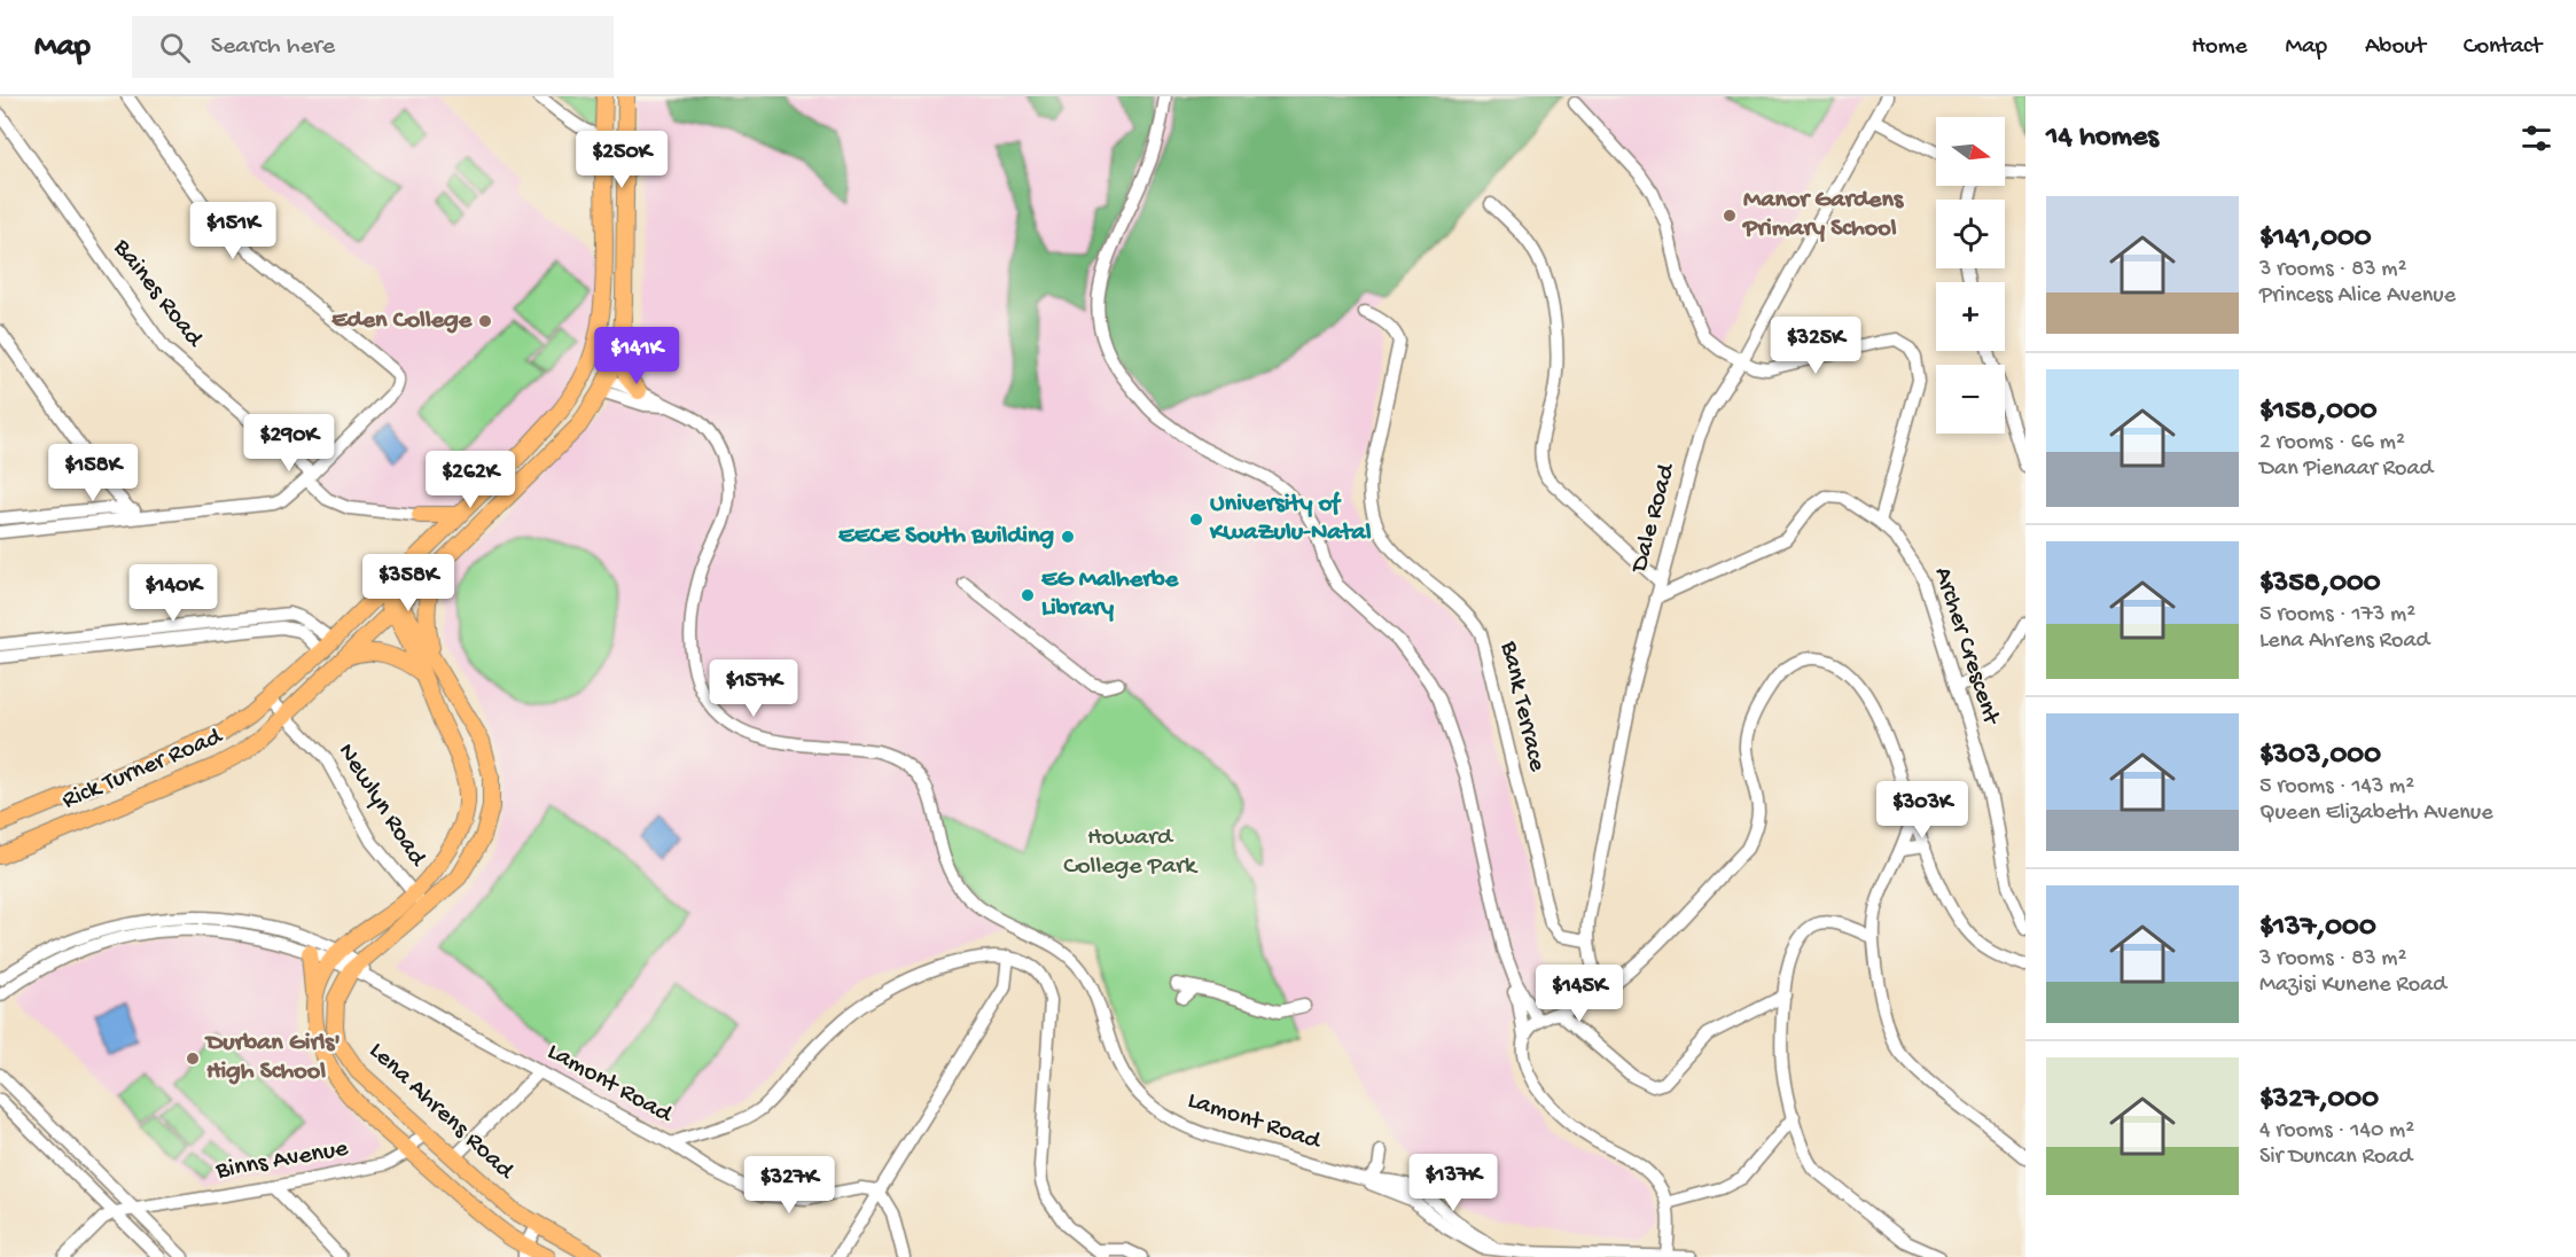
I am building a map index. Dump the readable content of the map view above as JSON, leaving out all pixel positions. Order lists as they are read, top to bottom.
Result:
{
  "streets": {
    "main road": ["Rick Turner Road", "Lena Ahrens Road"],
    "street": [
      "Baines Road",
      "Dale Road",
      "Archer Crescent",
      "Bank Terrace",
      "Newlyn Road",
      "Lamont Road",
      "Binns Avenue"
    ]
  },
  "crossings": [
    ["Dale Road", "Archer Crescent"],
    ["Dale Road", "Bank Terrace"],
    ["Rick Turner Road", "Newlyn Road"],
    ["Rick Turner Road", "Lamont Road"],
    ["Rick Turner Road", "Lena Ahrens Road"],
    ["Newlyn Road", "Lena Ahrens Road"],
    ["Lamont Road", "Lena Ahrens Road"],
    ["Lena Ahrens Road", "Binns Avenue"]
  ],
  "parks": ["Howard College Park"],
  "places": [
    "Manor Gardens Primary School",
    "Eden College",
    "University of KwaZulu-Natal",
    "EECE South Building",
    "EG Malherbe Library",
    "Durban Girls' High School"
  ],
  "north": "right",
  "page": {
    "header": "Map",
    "search": "Search here",
    "nav": [
      "Home",
      "Map",
      "About",
      "Contact"
    ],
    "heading": "14 homes",
    "map_buttons": ["+", "−"],
    "price": [
      "$250K",
      "$151K",
      "$325K",
      "$141K",
      "$290K",
      "$158K",
      "$262K",
      "$358K",
      "$140K",
      "$157K",
      "$303K",
      "$145K",
      "$137K",
      "$327K"
    ],
    "list": [
      {
        "name": "$141,000",
        "note": "3 rooms · 83 m² · Princess Alice Avenue"
      },
      {
        "name": "$158,000",
        "note": "2 rooms · 66 m² · Dan Pienaar Road"
      },
      {
        "name": "$358,000",
        "note": "5 rooms · 173 m² · Lena Ahrens Road"
      },
      {
        "name": "$303,000",
        "note": "5 rooms · 143 m² · Queen Elizabeth Avenue"
      },
      {
        "name": "$137,000",
        "note": "3 rooms · 83 m² · Mazisi Kunene Road"
      },
      {
        "name": "$327,000",
        "note": "4 rooms · 140 m² · Sir Duncan Road"
      }
    ]
  }
}
